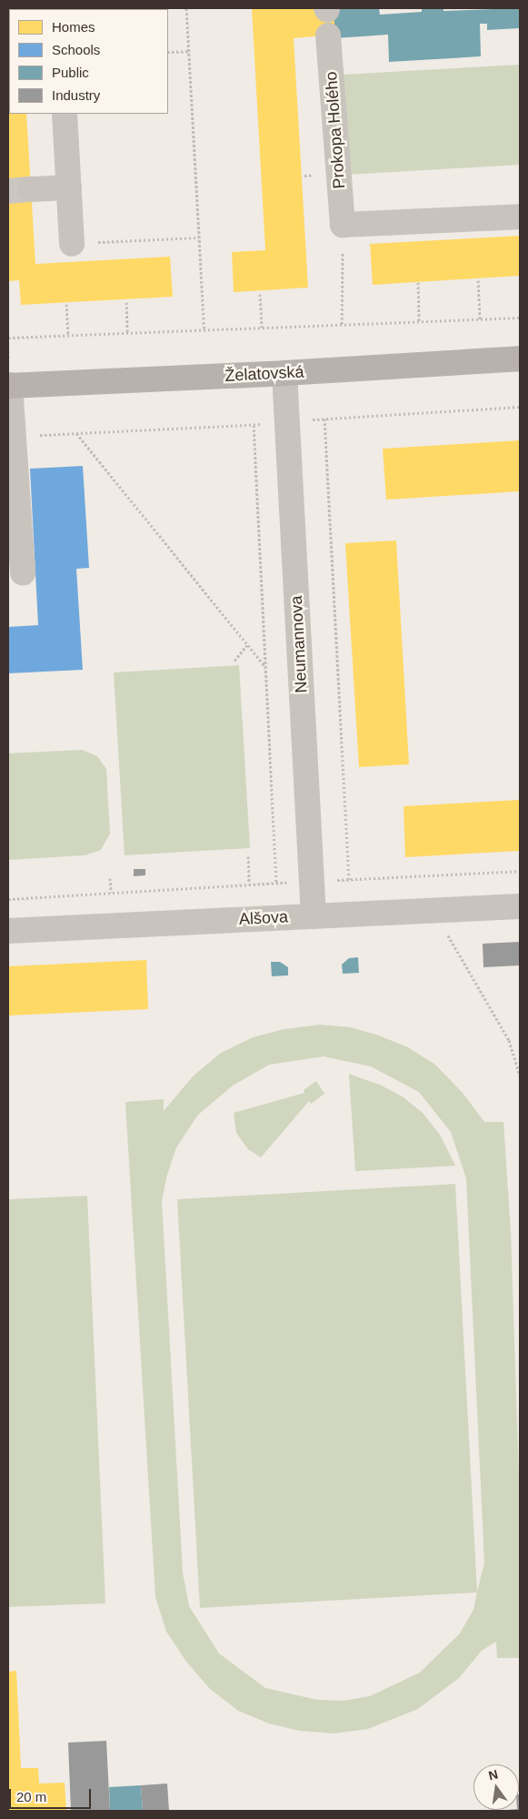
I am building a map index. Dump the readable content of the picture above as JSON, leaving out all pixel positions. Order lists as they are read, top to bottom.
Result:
{
  "streets": {
    "main road": ["Želatovská"],
    "street": ["Prokopa Holého", "Neumannova", "Alšova"]
  },
  "crossings": [
    ["Želatovská", "Neumannova"],
    ["Neumannova", "Alšova"]
  ],
  "legend": [
    "Homes",
    "Schools",
    "Public",
    "Industry"
  ],
  "scale_bar": "20 m",
  "north": "top"
}
